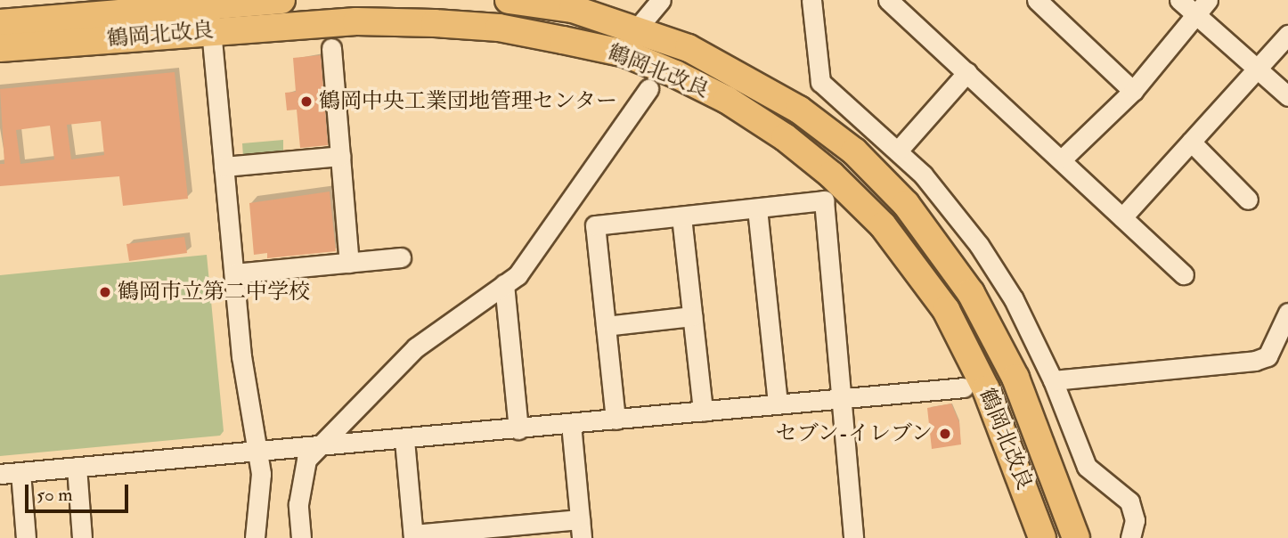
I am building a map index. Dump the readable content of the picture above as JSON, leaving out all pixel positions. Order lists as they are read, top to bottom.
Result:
{
  "streets": {
    "highway": ["鶴岡北改良"]
  },
  "places": ["鶴岡中央工業団地管理センター", "鶴岡市立第二中学校", "セブン-イレブン"],
  "scale_bar": "50 m"
}
